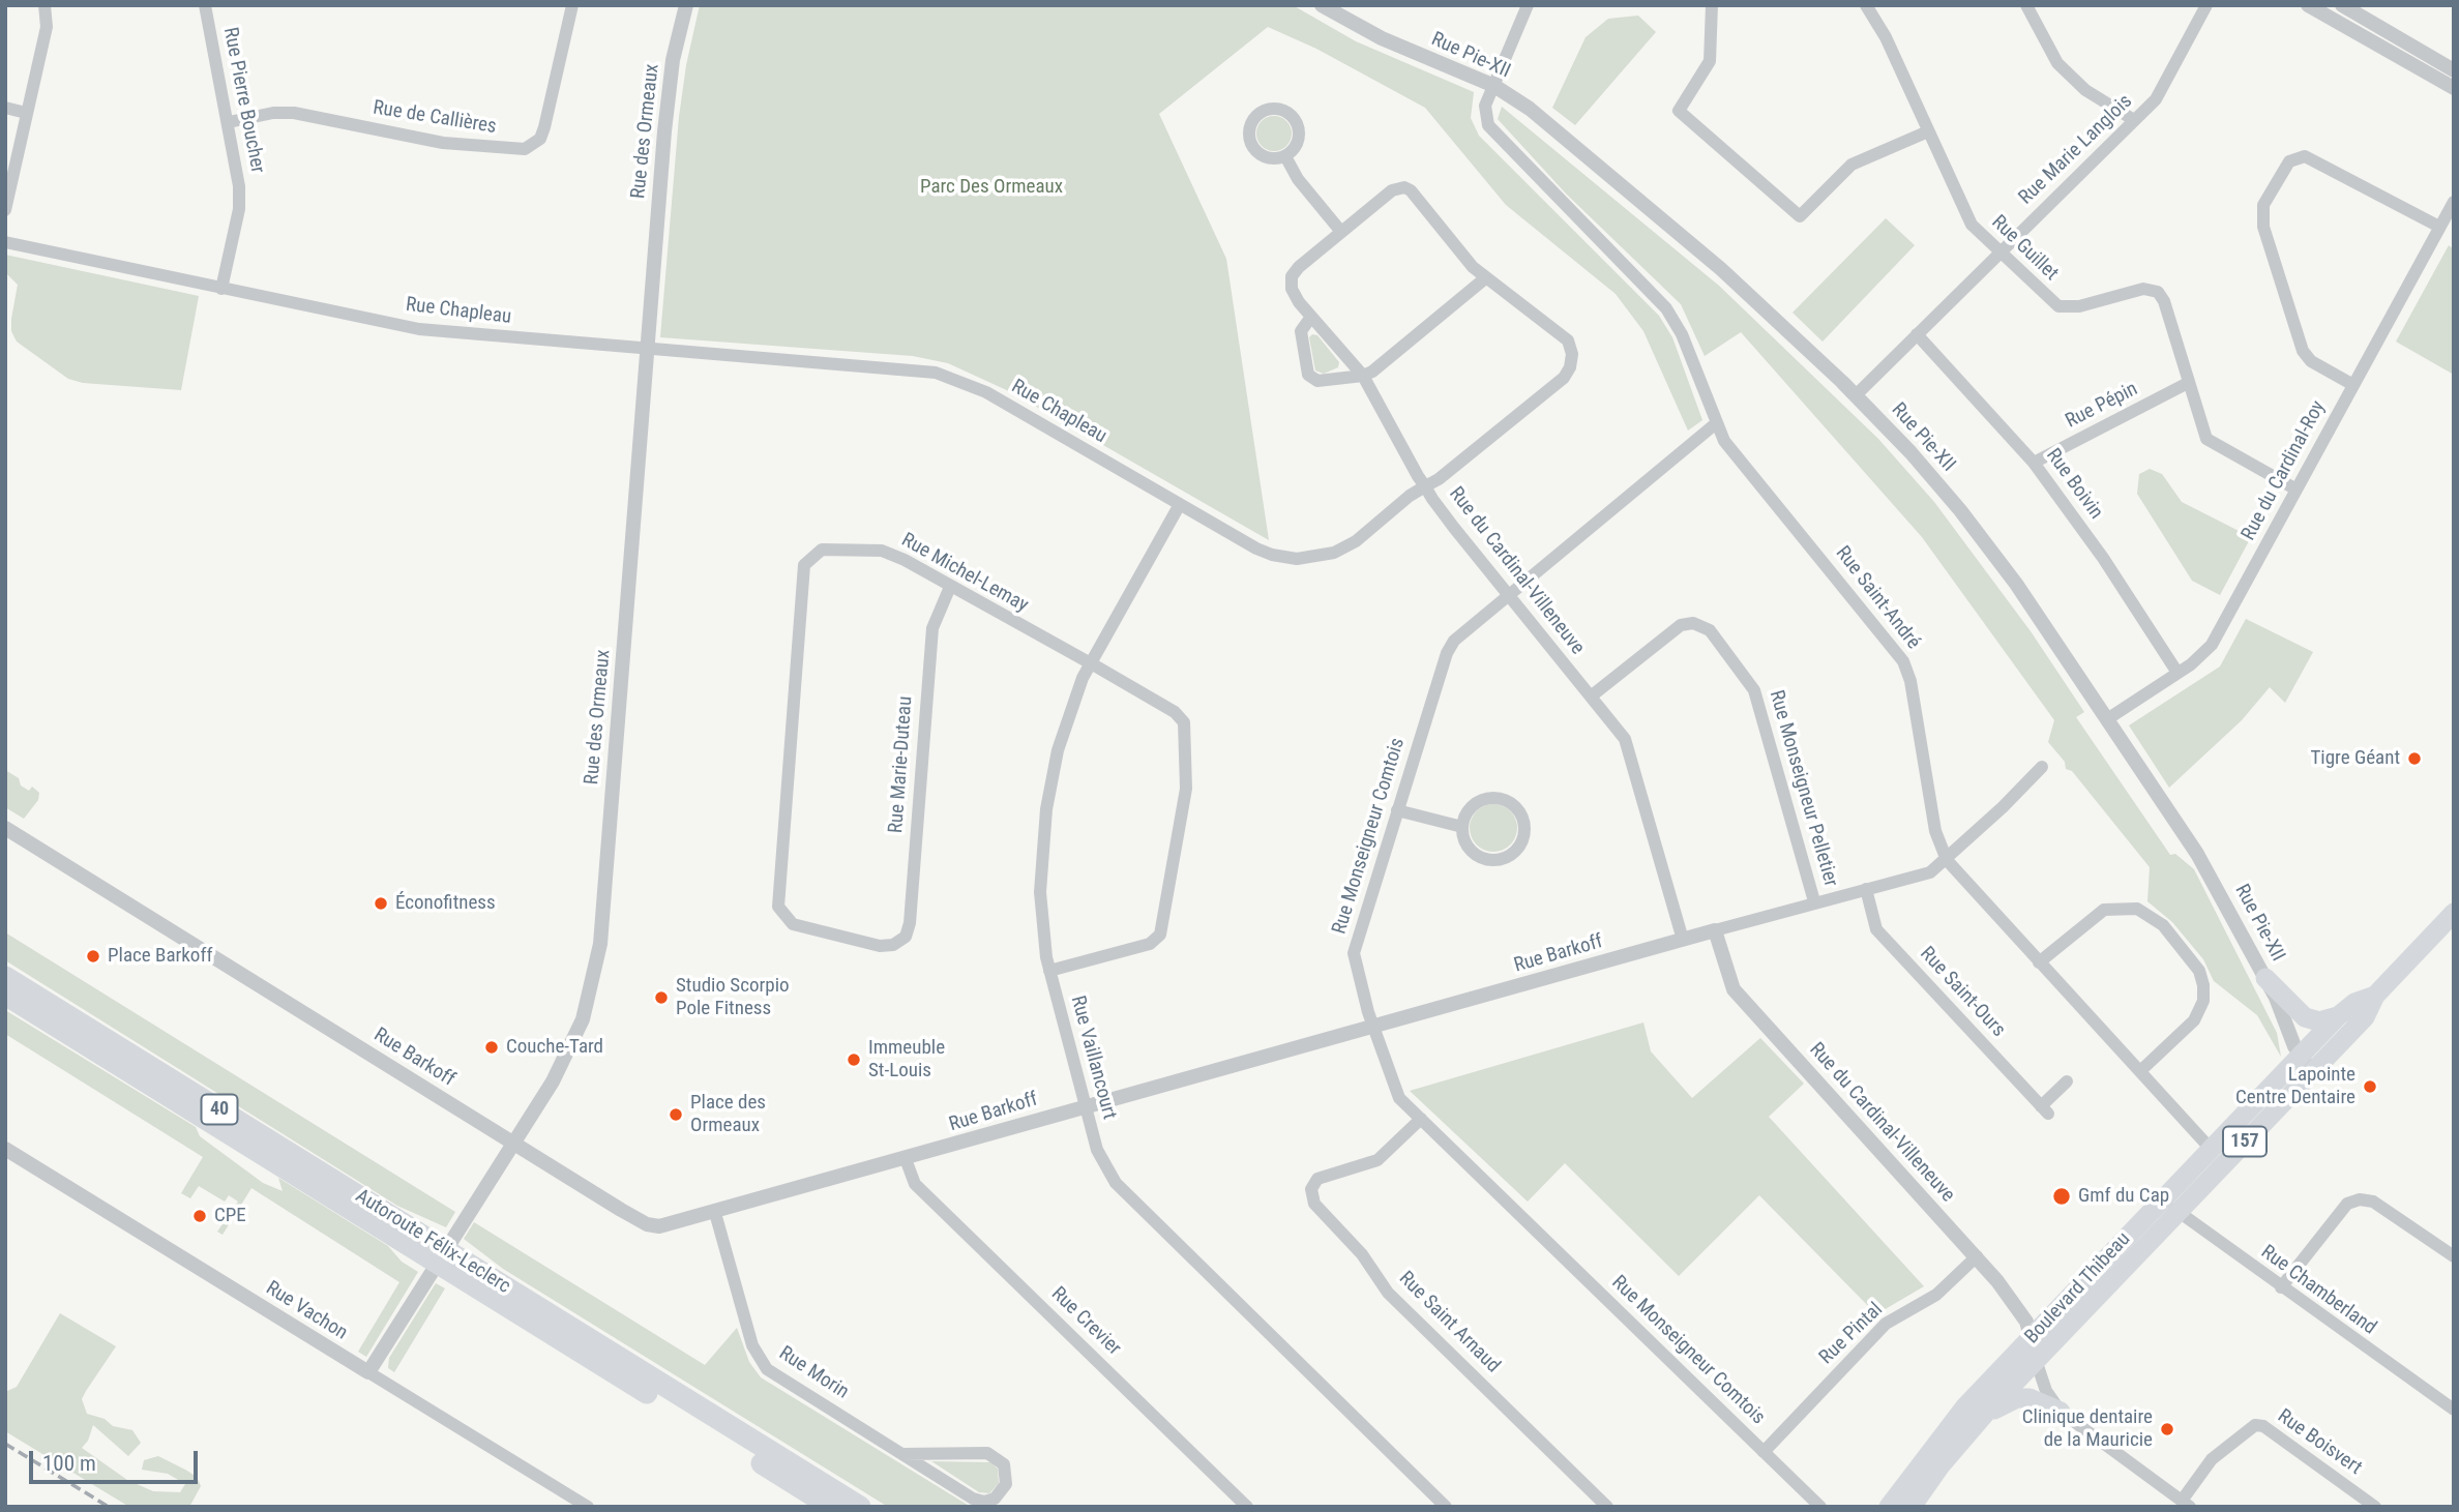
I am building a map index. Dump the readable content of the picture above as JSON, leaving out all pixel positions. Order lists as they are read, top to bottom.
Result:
{
  "streets": {
    "highway": ["40", "Autoroute Félix-Leclerc"],
    "main road": ["157", "Boulevard Thibeau"],
    "street": [
      "Rue Pie-XII",
      "Rue Pierre Boucher",
      "Rue de Callières",
      "Rue des Ormeaux",
      "Rue Marie Langlois",
      "Rue Guillet",
      "Rue Chapleau",
      "Rue Pépin",
      "Rue du Cardinal-Roy",
      "Rue Boivin",
      "Rue du Cardinal-Villeneuve",
      "Rue Michel-Lemay",
      "Rue Saint-André",
      "Rue Marie-Duteau",
      "Rue Monseigneur Pelletier",
      "Rue Monseigneur Comtois",
      "Rue Barkoff",
      "Rue Saint-Ours",
      "Rue Vaillancourt",
      "Rue Chamberland",
      "Rue Vachon",
      "Rue Crevier",
      "Rue Saint Arnaud",
      "Rue Pintal",
      "Rue Morin",
      "Rue Boisvert"
    ]
  },
  "crossings": [
    ["Rue Pie-XII", "Rue Marie Langlois"],
    ["Rue Pie-XII", "Rue du Cardinal-Roy"],
    ["Rue Pie-XII", "Rue Saint-André"],
    ["Rue Pie-XII", "Boulevard Thibeau"],
    ["Rue Pierre Boucher", "Rue de Callières"],
    ["Rue Pierre Boucher", "Rue Chapleau"],
    ["Rue des Ormeaux", "Rue Chapleau"],
    ["Rue des Ormeaux", "Rue Barkoff"],
    ["Rue des Ormeaux", "Rue Vachon"],
    ["Rue Marie Langlois", "Rue Guillet"],
    ["Rue Marie Langlois", "Rue Boivin"],
    ["Rue Guillet", "Rue Pépin"],
    ["Rue Guillet", "Rue du Cardinal-Roy"],
    ["Rue Chapleau", "Rue du Cardinal-Villeneuve"],
    ["Rue Chapleau", "Rue Vaillancourt"],
    ["Rue Pépin", "Rue Boivin"],
    ["Rue du Cardinal-Roy", "Rue Boivin"],
    ["Rue du Cardinal-Villeneuve", "Rue Monseigneur Pelletier"],
    ["Rue du Cardinal-Villeneuve", "Rue Monseigneur Comtois"],
    ["Rue du Cardinal-Villeneuve", "Rue Barkoff"],
    ["Rue du Cardinal-Villeneuve", "Boulevard Thibeau"],
    ["Rue du Cardinal-Villeneuve", "Rue Pintal"],
    ["Rue Michel-Lemay", "Rue Marie-Duteau"],
    ["Rue Michel-Lemay", "Rue Vaillancourt"],
    ["Rue Saint-André", "Rue Monseigneur Comtois"],
    ["Rue Saint-André", "Rue Barkoff"],
    ["Rue Saint-André", "Boulevard Thibeau"],
    ["Rue Monseigneur Pelletier", "Rue Barkoff"],
    ["Rue Monseigneur Comtois", "Rue Barkoff"],
    ["Rue Monseigneur Comtois", "Rue Saint Arnaud"],
    ["Rue Monseigneur Comtois", "Rue Pintal"],
    ["Rue Barkoff", "Rue Saint-Ours"],
    ["Rue Barkoff", "Rue Vaillancourt"],
    ["Rue Barkoff", "Rue Crevier"],
    ["Rue Barkoff", "Rue Morin"],
    ["Boulevard Thibeau", "Rue Chamberland"]
  ],
  "parks": ["Parc Des Ormeaux"],
  "places": [
    "Tigre Géant",
    "Éconofitness",
    "Place Barkoff",
    "Studio Scorpio Pole Fitness",
    "Couche-Tard",
    "Immeuble St-Louis",
    "Lapointe Centre Dentaire",
    "Place des Ormeaux",
    "Gmf du Cap",
    "CPE",
    "Clinique dentaire de la Mauricie"
  ],
  "scale_bar": "100 m"
}
